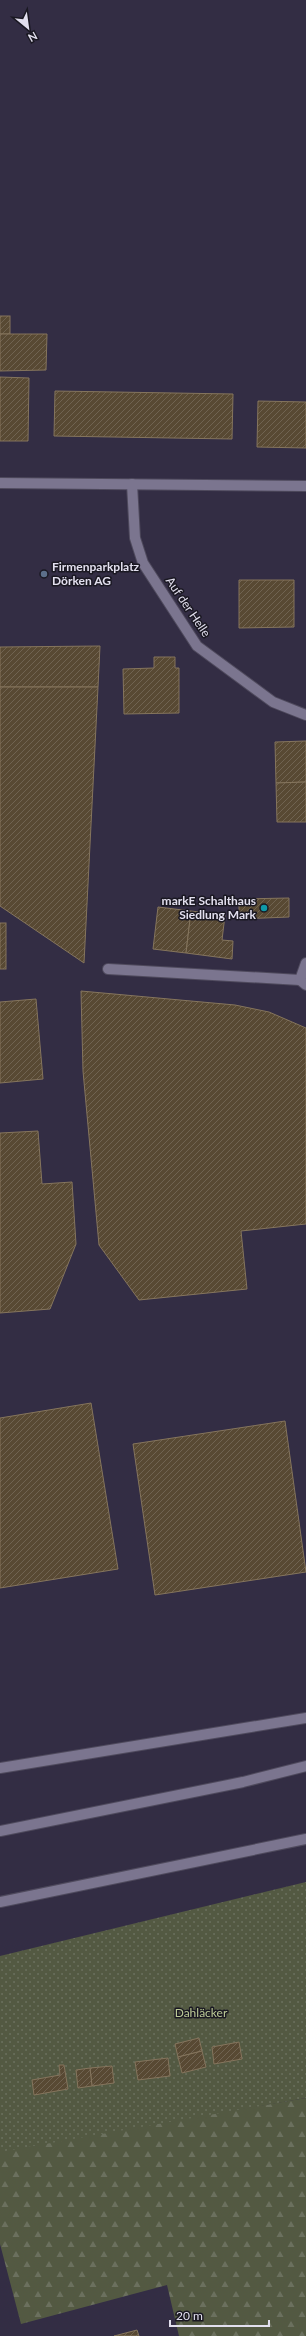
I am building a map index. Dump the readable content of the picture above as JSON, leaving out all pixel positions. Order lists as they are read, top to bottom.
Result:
{
  "streets": {
    "street": ["Auf der Helle"]
  },
  "parks": ["Dahläcker"],
  "places": ["Firmenparkplatz Dörken AG", "markE Schalthaus Siedlung Mark"],
  "scale_bar": "20 m",
  "north": "bottom right"
}
